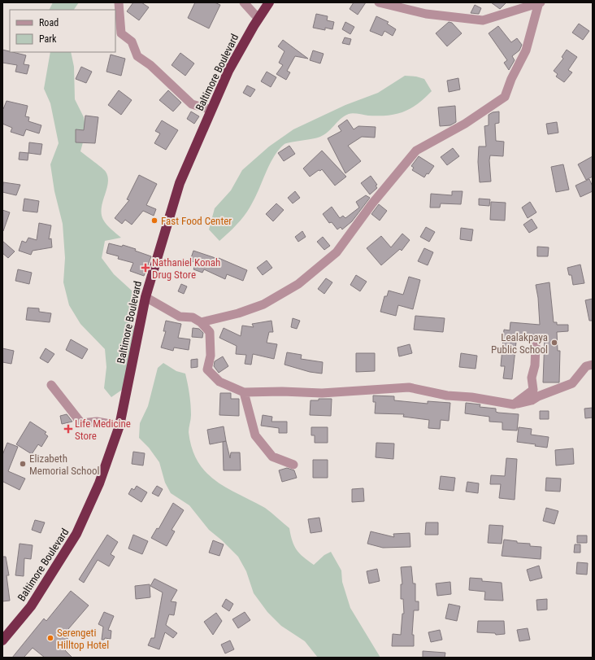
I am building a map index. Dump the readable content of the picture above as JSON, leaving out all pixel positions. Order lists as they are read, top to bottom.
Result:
{
  "streets": {
    "highway": ["Baltimore Boulevard"]
  },
  "places": {
    "other": [
      "Fast Food Center",
      "Lealakpaya Public School",
      "Elizabeth Memorial School",
      "Serengeti Hilltop Hotel"
    ],
    "health": ["Nathaniel Konah Drug Store", "Life Medicine Store"]
  },
  "legend": ["Road", "Park"]
}
